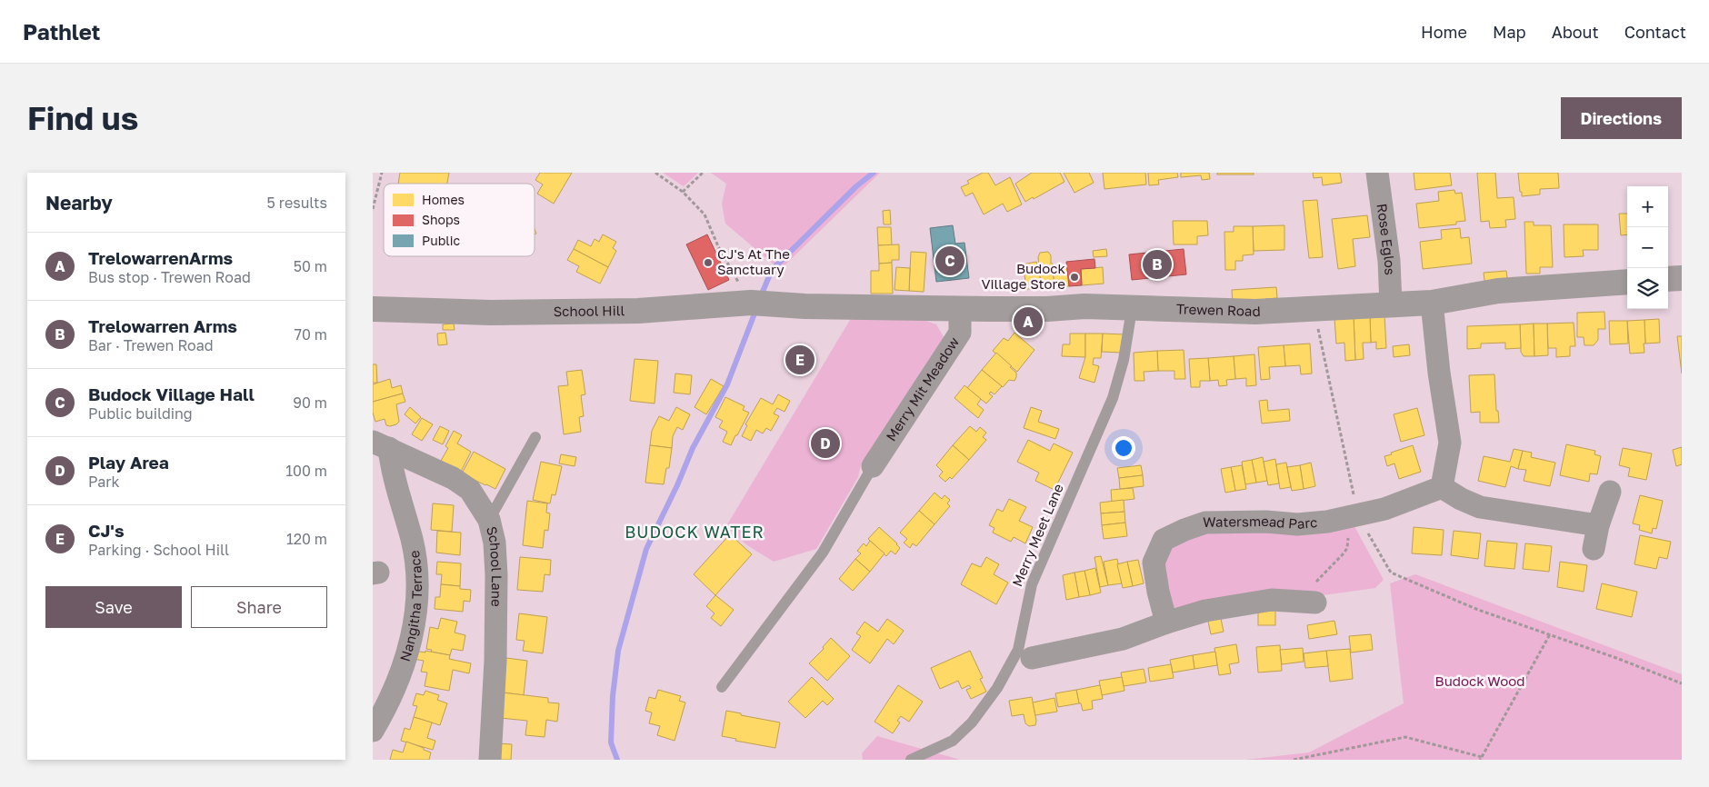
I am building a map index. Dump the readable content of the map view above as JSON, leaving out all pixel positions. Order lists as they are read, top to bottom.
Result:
{
  "streets": {
    "street": [
      "Rose Eglos",
      "Trewen Road",
      "School Hill",
      "Merry Mit Meadow",
      "Watersmead Parc",
      "School Lane",
      "Nangitha Terrace"
    ],
    "lane": ["Merry Meet Lane"]
  },
  "crossings": [
    ["Rose Eglos", "Trewen Road"],
    ["Trewen Road", "School Hill"],
    ["Trewen Road", "Merry Mit Meadow"],
    ["Trewen Road", "Merry Meet Lane"],
    ["School Lane", "Nangitha Terrace"]
  ],
  "districts": ["BUDOCK WATER"],
  "parks": ["Budock Wood"],
  "places": ["CJ's At The Sanctuary", "Budock Village Store"],
  "legend": ["Homes", "Shops", "Public"],
  "page": {
    "header": "Pathlet",
    "nav": [
      "Home",
      "Map",
      "About",
      "Contact"
    ],
    "buttons": [
      "Directions",
      ["Save", "Share"]
    ],
    "title": "Find us",
    "heading": ["Nearby", "5 results"],
    "map_buttons": ["+", "−"],
    "list": [
      {
        "mark": "A",
        "name": "TrelowarrenArms",
        "note": "Bus stop · Trewen Road",
        "value": "50 m"
      },
      {
        "mark": "B",
        "name": "Trelowarren Arms",
        "note": "Bar · Trewen Road",
        "value": "70 m"
      },
      {
        "mark": "C",
        "name": "Budock Village Hall",
        "note": "Public building",
        "value": "90 m"
      },
      {
        "mark": "D",
        "name": "Play Area",
        "note": "Park",
        "value": "100 m"
      },
      {
        "mark": "E",
        "name": "CJ's",
        "note": "Parking · School Hill",
        "value": "120 m"
      }
    ],
    "pins": [
      "C",
      "B",
      "A",
      "E",
      "D"
    ]
  }
}
